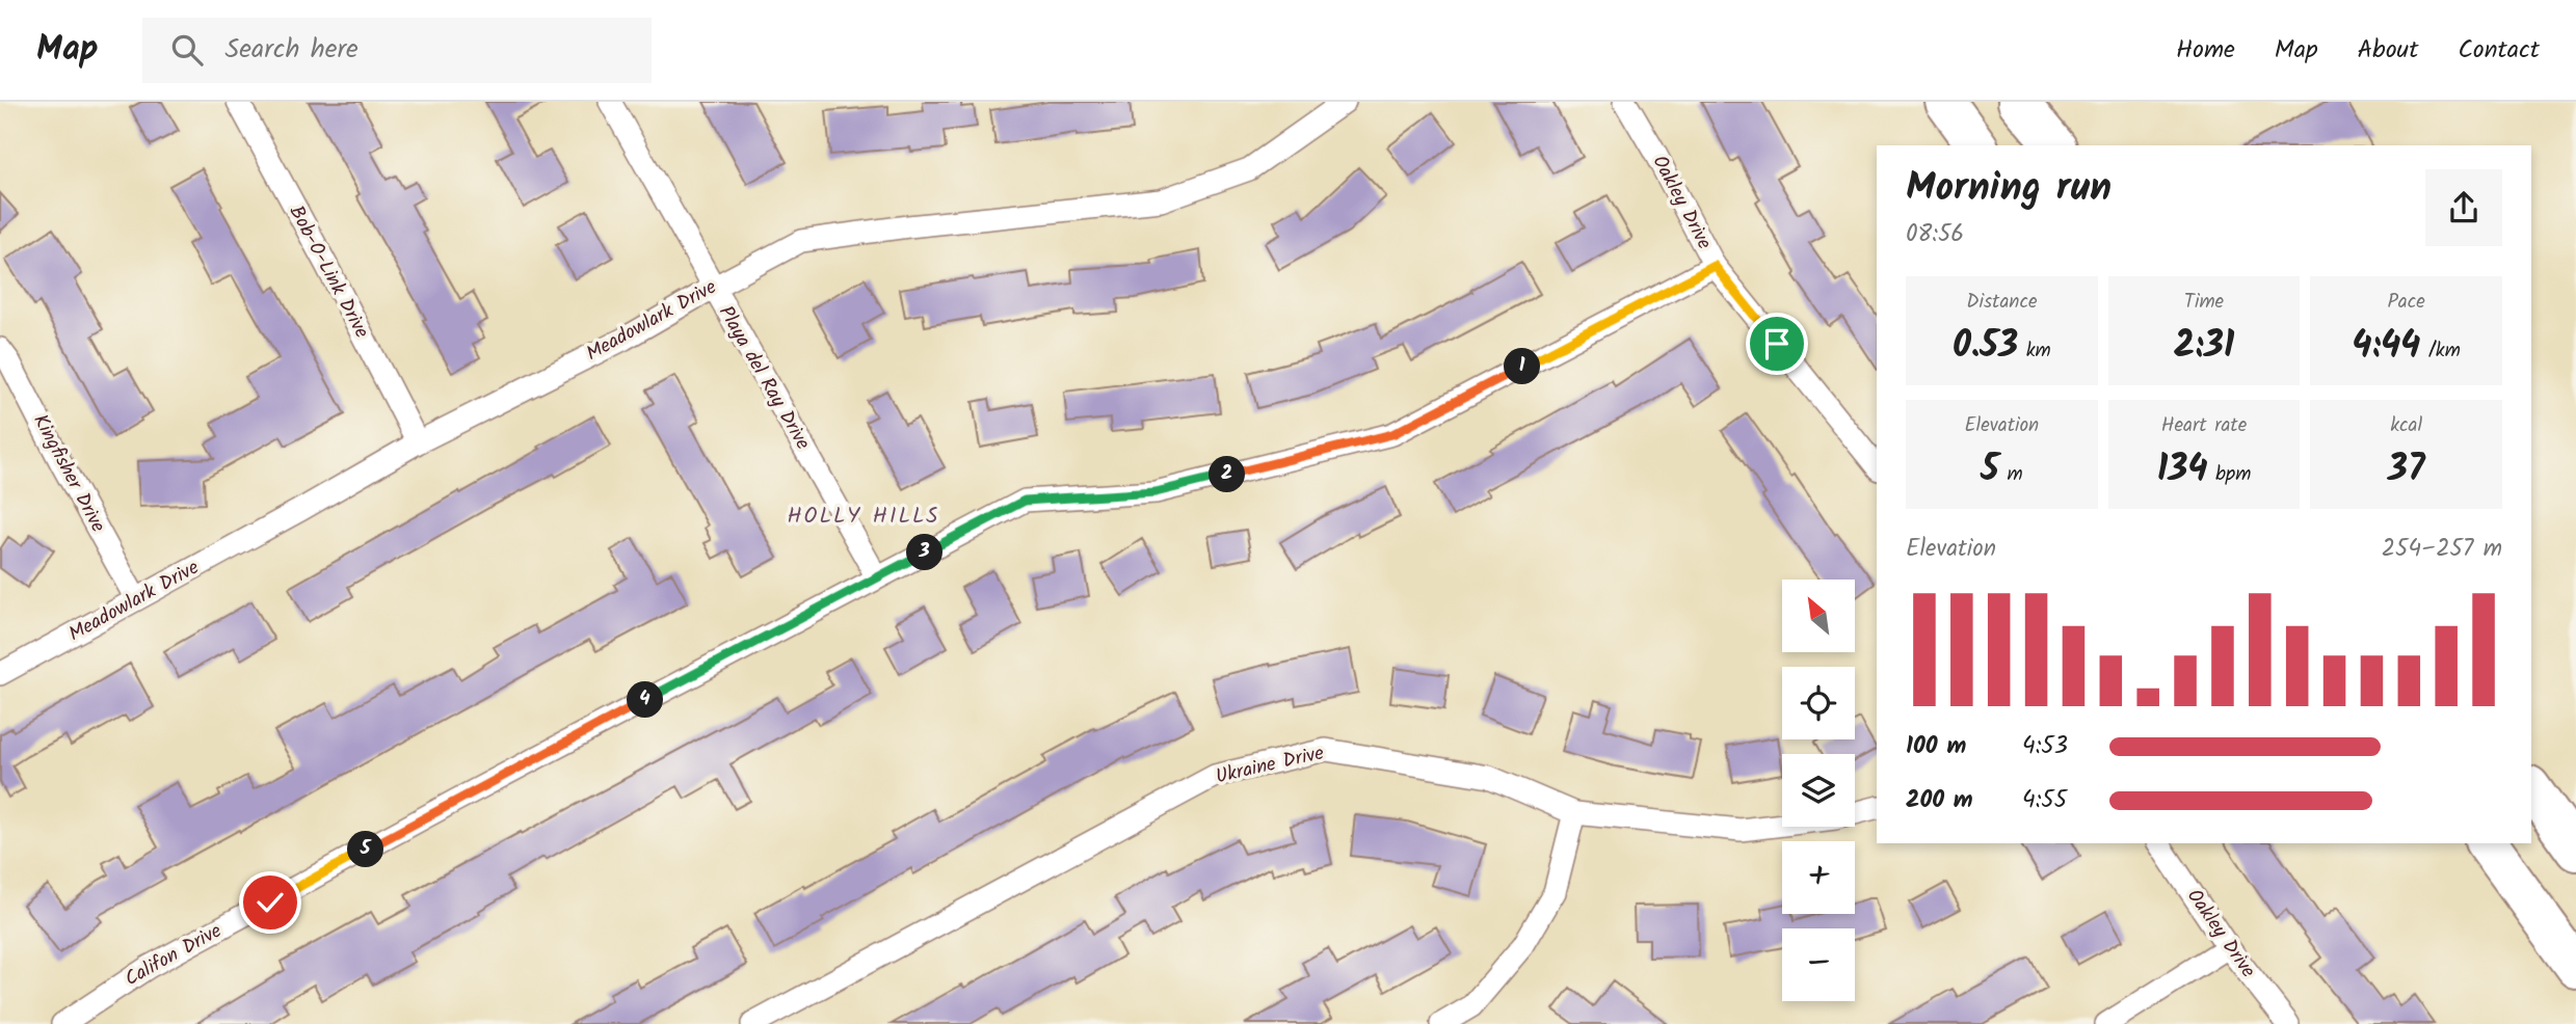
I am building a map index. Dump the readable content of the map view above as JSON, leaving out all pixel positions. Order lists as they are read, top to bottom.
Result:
{
  "streets": {
    "street": [
      "Oakley Drive",
      "Bob-O-Link Drive",
      "Meadowlark Drive",
      "Playa del Ray Drive",
      "Kingfisher Drive",
      "Ukraine Drive",
      "Califon Drive"
    ]
  },
  "crossings": [
    ["Oakley Drive", "Califon Drive"],
    ["Bob-O-Link Drive", "Meadowlark Drive"],
    ["Meadowlark Drive", "Playa del Ray Drive"],
    ["Meadowlark Drive", "Kingfisher Drive"],
    ["Playa del Ray Drive", "Califon Drive"]
  ],
  "districts": ["HOLLY HILLS"],
  "north": "top left",
  "page": {
    "header": "Map",
    "search": "Search here",
    "nav": [
      "Home",
      "Map",
      "About",
      "Contact"
    ],
    "heading": ["Morning run", "08:56"],
    "stats": [
      ["Distance", "0.53 km"],
      ["Time", "2:31"],
      ["Pace", "4:44 /km"],
      ["Elevation", "5 m"],
      ["Heart rate", "134 bpm"],
      ["kcal", "37"]
    ],
    "pins": [
      "1",
      "2",
      "3",
      "4",
      "5"
    ],
    "chart": ["Elevation", "254–257 m"],
    "map_buttons": ["+", "−"],
    "list": [
      {
        "name": "100 m",
        "note": "4:53"
      },
      {
        "name": "200 m",
        "note": "4:55"
      }
    ]
  }
}
